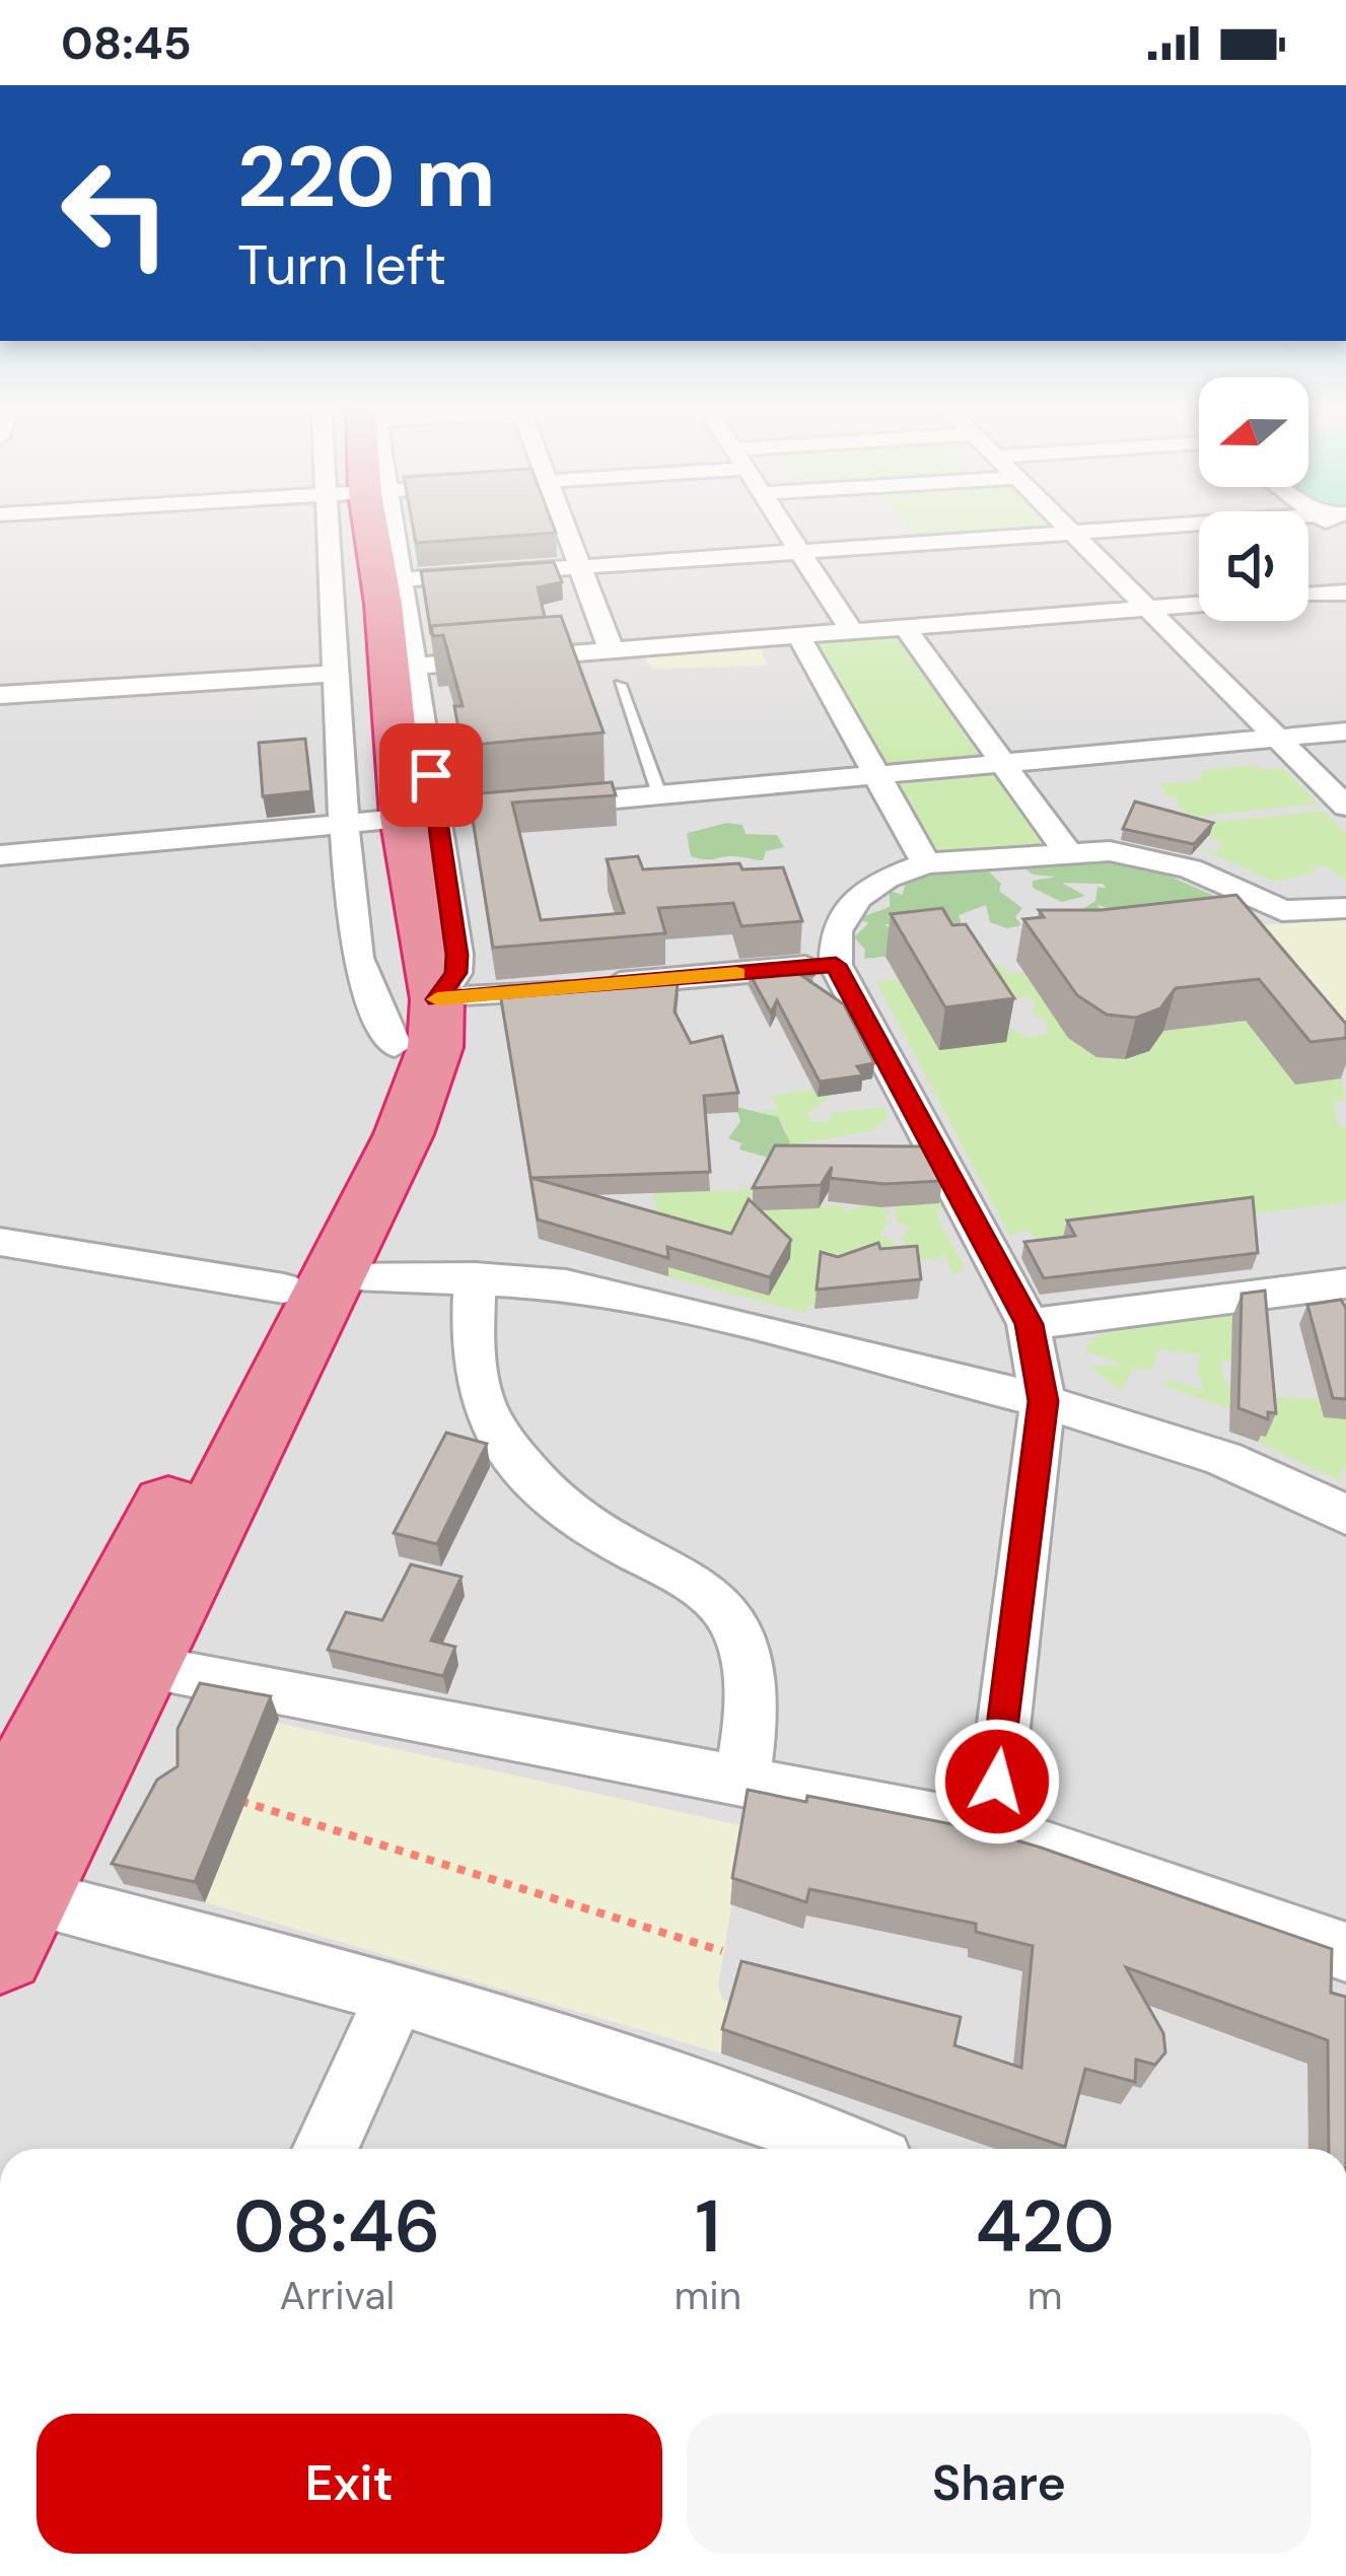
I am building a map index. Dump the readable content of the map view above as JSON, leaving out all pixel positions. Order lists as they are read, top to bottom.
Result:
{
  "north": "left",
  "page": {
    "status": "08:45",
    "turn": ["220 m", "Turn left"],
    "eta": [
      "08:46",
      "Arrival",
      "1",
      "min",
      "420",
      "m"
    ],
    "buttons": ["Exit", "Share"]
  }
}
